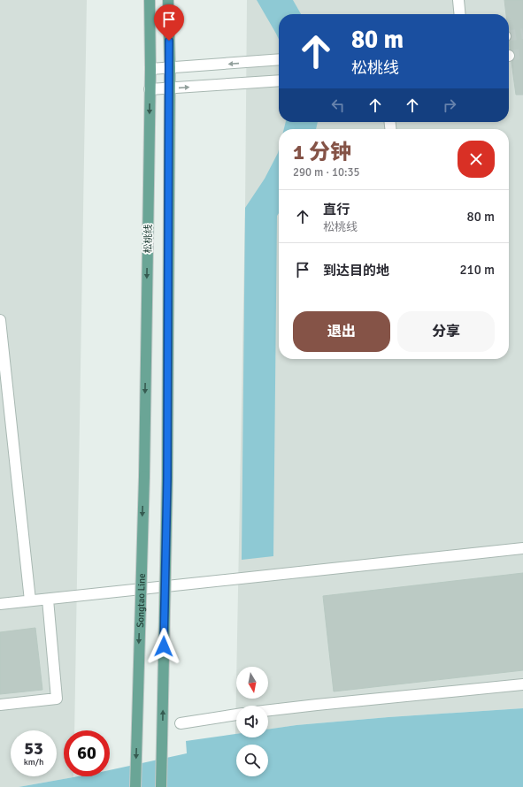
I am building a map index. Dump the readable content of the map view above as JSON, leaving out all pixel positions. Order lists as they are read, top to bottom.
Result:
{
  "streets": {
    "main road": ["松桃线", "Songtao Line"]
  },
  "crossings": [
    ["松桃线", "Songtao Line"]
  ],
  "one_way": ["Songtao Line"],
  "north": "bottom",
  "page": {
    "turn": ["80 m", "松桃线"],
    "heading": ["1 分钟", "290 m · 10:35"],
    "list": [
      {
        "name": "直行",
        "note": "松桃线",
        "value": "80 m"
      },
      {
        "name": "到达目的地",
        "value": "210 m"
      }
    ],
    "buttons": ["退出", "分享"],
    "speed": "53 km/h",
    "limit": "60"
  }
}
